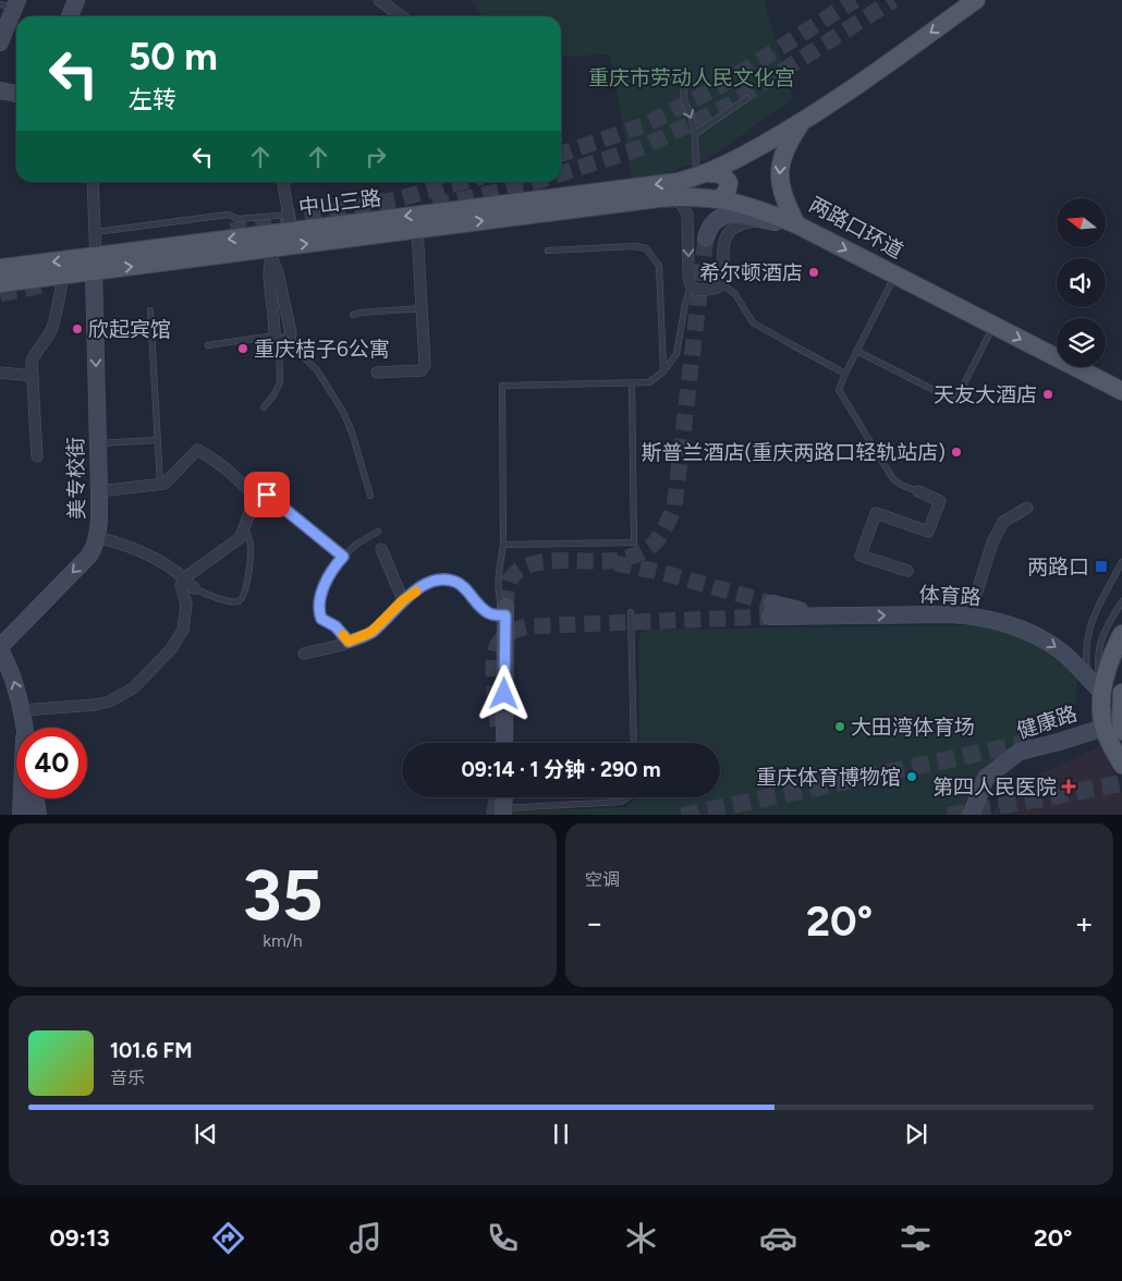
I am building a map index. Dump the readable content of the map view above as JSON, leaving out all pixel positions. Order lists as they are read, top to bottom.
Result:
{
  "streets": {
    "main road": ["中山三路", "两路口环道"],
    "street": ["美专校街", "体育路", "健康路"]
  },
  "crossings": [
    ["中山三路", "两路口环道"],
    ["中山三路", "美专校街"]
  ],
  "one_way": ["体育路"],
  "parks": ["重庆市劳动人民文化宫"],
  "places": {
    "other": [
      "希尔顿酒店",
      "欣起宾馆",
      "重庆桔子6公寓",
      "天友大酒店",
      "斯普兰酒店(重庆两路口轻轨站店)",
      "大田湾体育场",
      "重庆体育博物馆"
    ],
    "transit": ["两路口"],
    "health": ["第四人民医院"]
  },
  "north": "left",
  "page": {
    "turn": ["50 m", "左转"],
    "limit": "40",
    "trip": "09:14 · 1 分钟 · 290 m",
    "tile": [
      ["35", "km/h"],
      "空调"
    ],
    "heat": ["−", "20°", "+"],
    "song": ["101.6 FM", "音乐"],
    "tabs": ["09:13", "20°"]
  }
}
